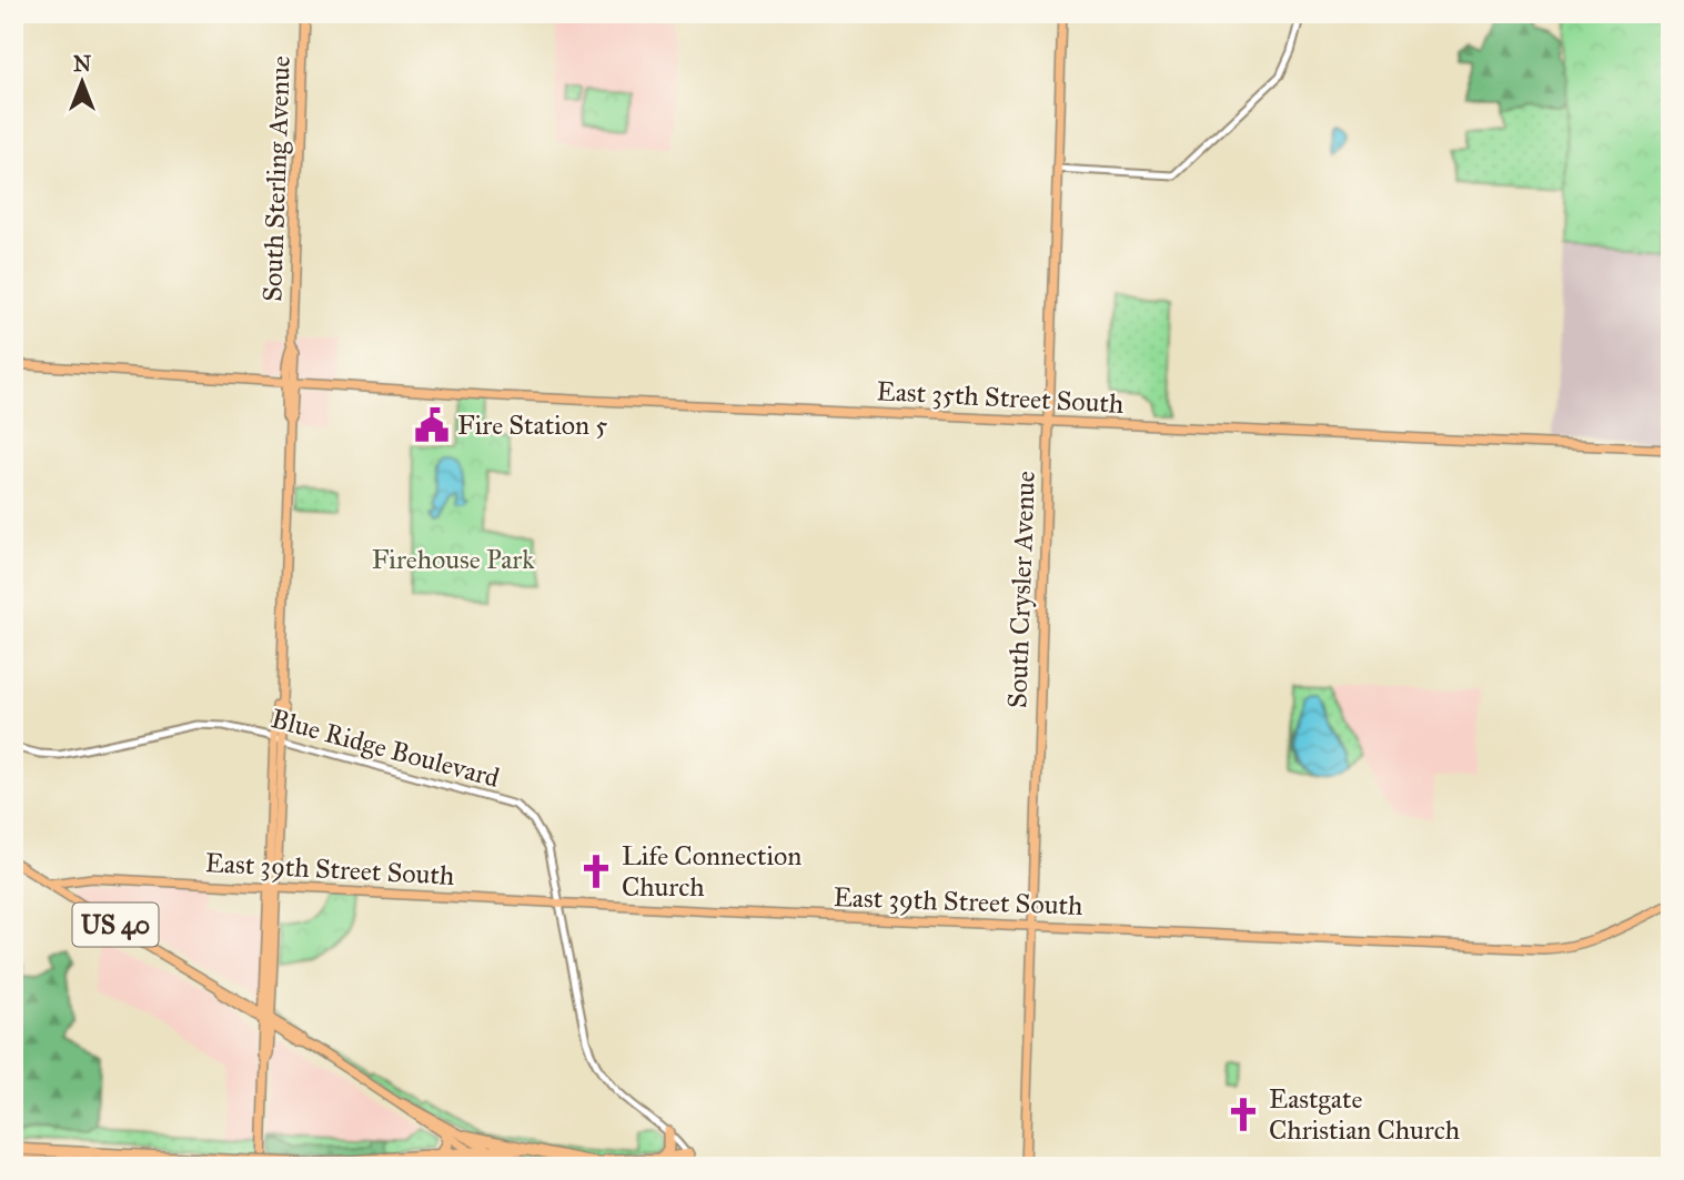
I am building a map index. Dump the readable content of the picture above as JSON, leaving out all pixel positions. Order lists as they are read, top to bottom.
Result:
{
  "streets": {
    "main road": [
      "South Sterling Avenue",
      "East 35th Street South",
      "South Crysler Avenue",
      "East 39th Street South",
      "US 40"
    ],
    "street": ["Blue Ridge Boulevard"]
  },
  "crossings": [
    ["South Sterling Avenue", "East 35th Street South"],
    ["South Sterling Avenue", "Blue Ridge Boulevard"],
    ["South Sterling Avenue", "East 39th Street South"],
    ["South Sterling Avenue", "US 40"],
    ["East 35th Street South", "South Crysler Avenue"],
    ["South Crysler Avenue", "East 39th Street South"],
    ["Blue Ridge Boulevard", "East 39th Street South"],
    ["East 39th Street South", "US 40"]
  ],
  "parks": ["Firehouse Park"],
  "places": {
    "public building": ["Fire Station 5"],
    "church": ["Life Connection Church", "Eastgate Christian Church"]
  },
  "north": "top"
}
